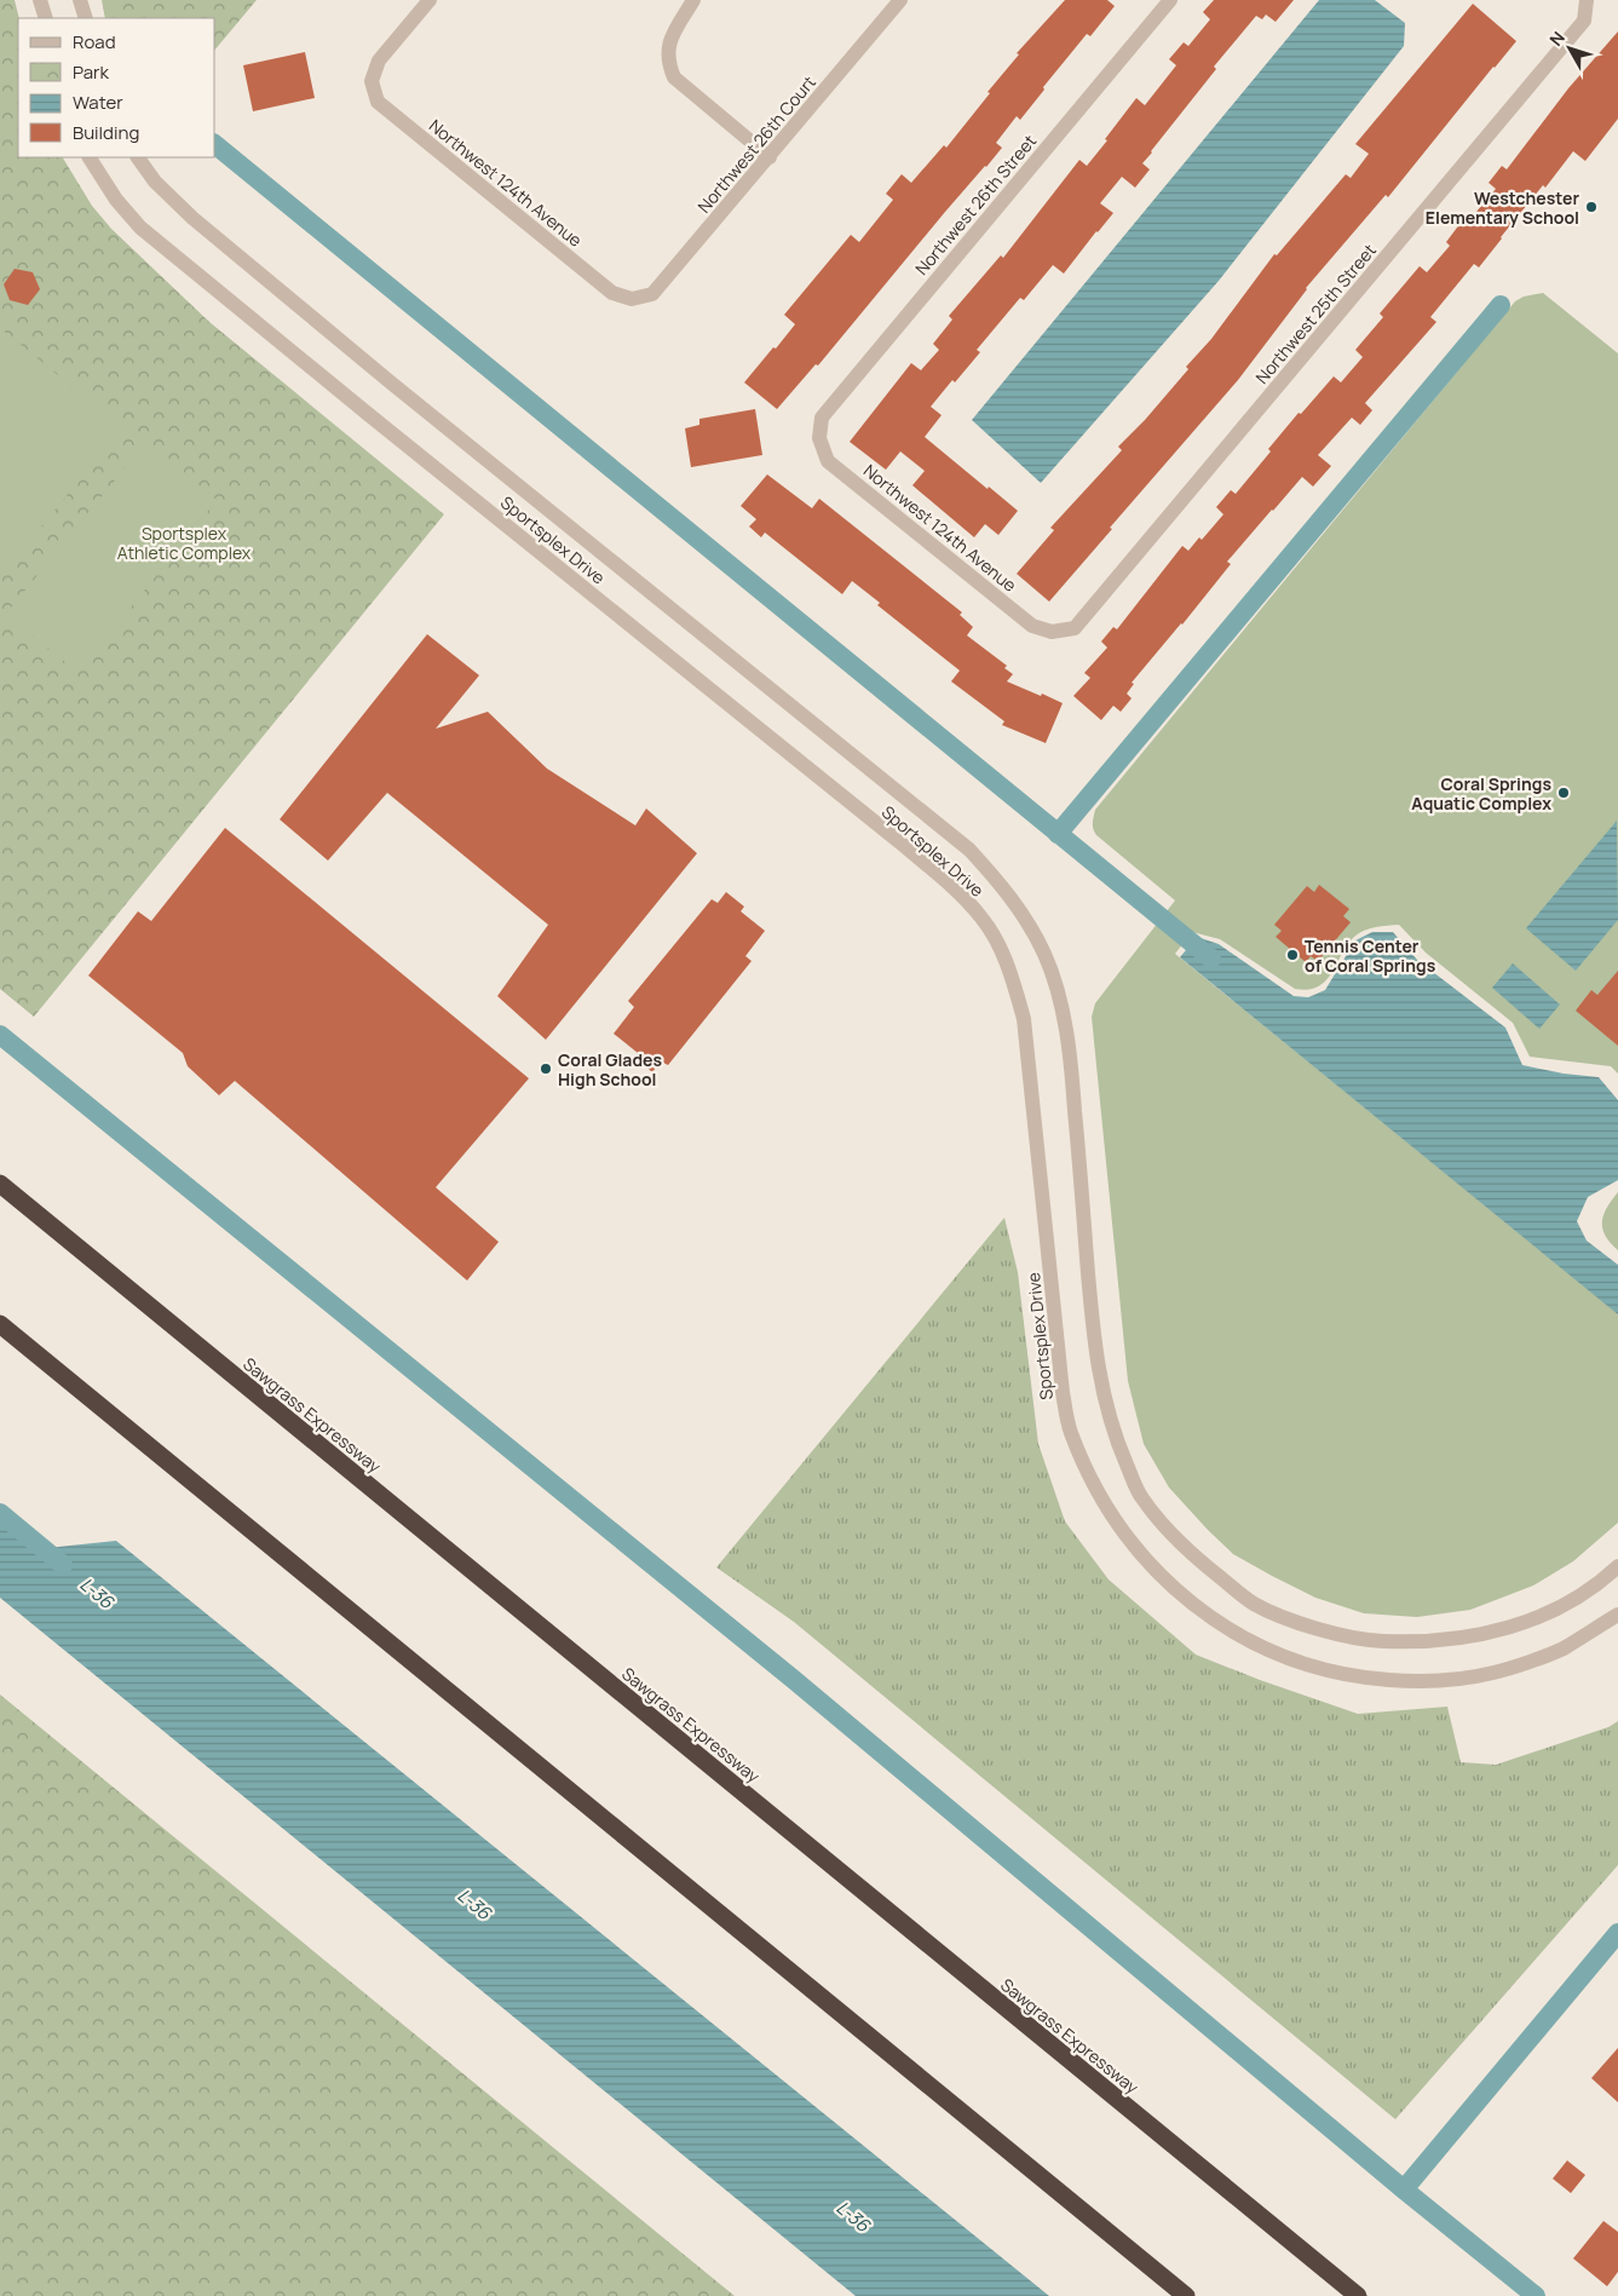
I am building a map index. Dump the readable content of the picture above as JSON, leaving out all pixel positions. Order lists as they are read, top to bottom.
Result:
{
  "streets": {
    "highway": ["Sawgrass Expressway"],
    "street": [
      "Northwest 26th Court",
      "Northwest 124th Avenue",
      "Northwest 26th Street",
      "Northwest 25th Street",
      "Sportsplex Drive"
    ]
  },
  "crossings": [
    ["Northwest 26th Court", "Northwest 124th Avenue"],
    ["Northwest 124th Avenue", "Northwest 26th Street"],
    ["Northwest 124th Avenue", "Northwest 25th Street"]
  ],
  "water": ["L-36"],
  "parks": ["Sportsplex Athletic Complex"],
  "places": [
    "Westchester Elementary School",
    "Coral Springs Aquatic Complex",
    "Tennis Center of Coral Springs",
    "Coral Glades High School"
  ],
  "legend": [
    "Road",
    "Park",
    "Water",
    "Building"
  ],
  "north": "top left"
}
